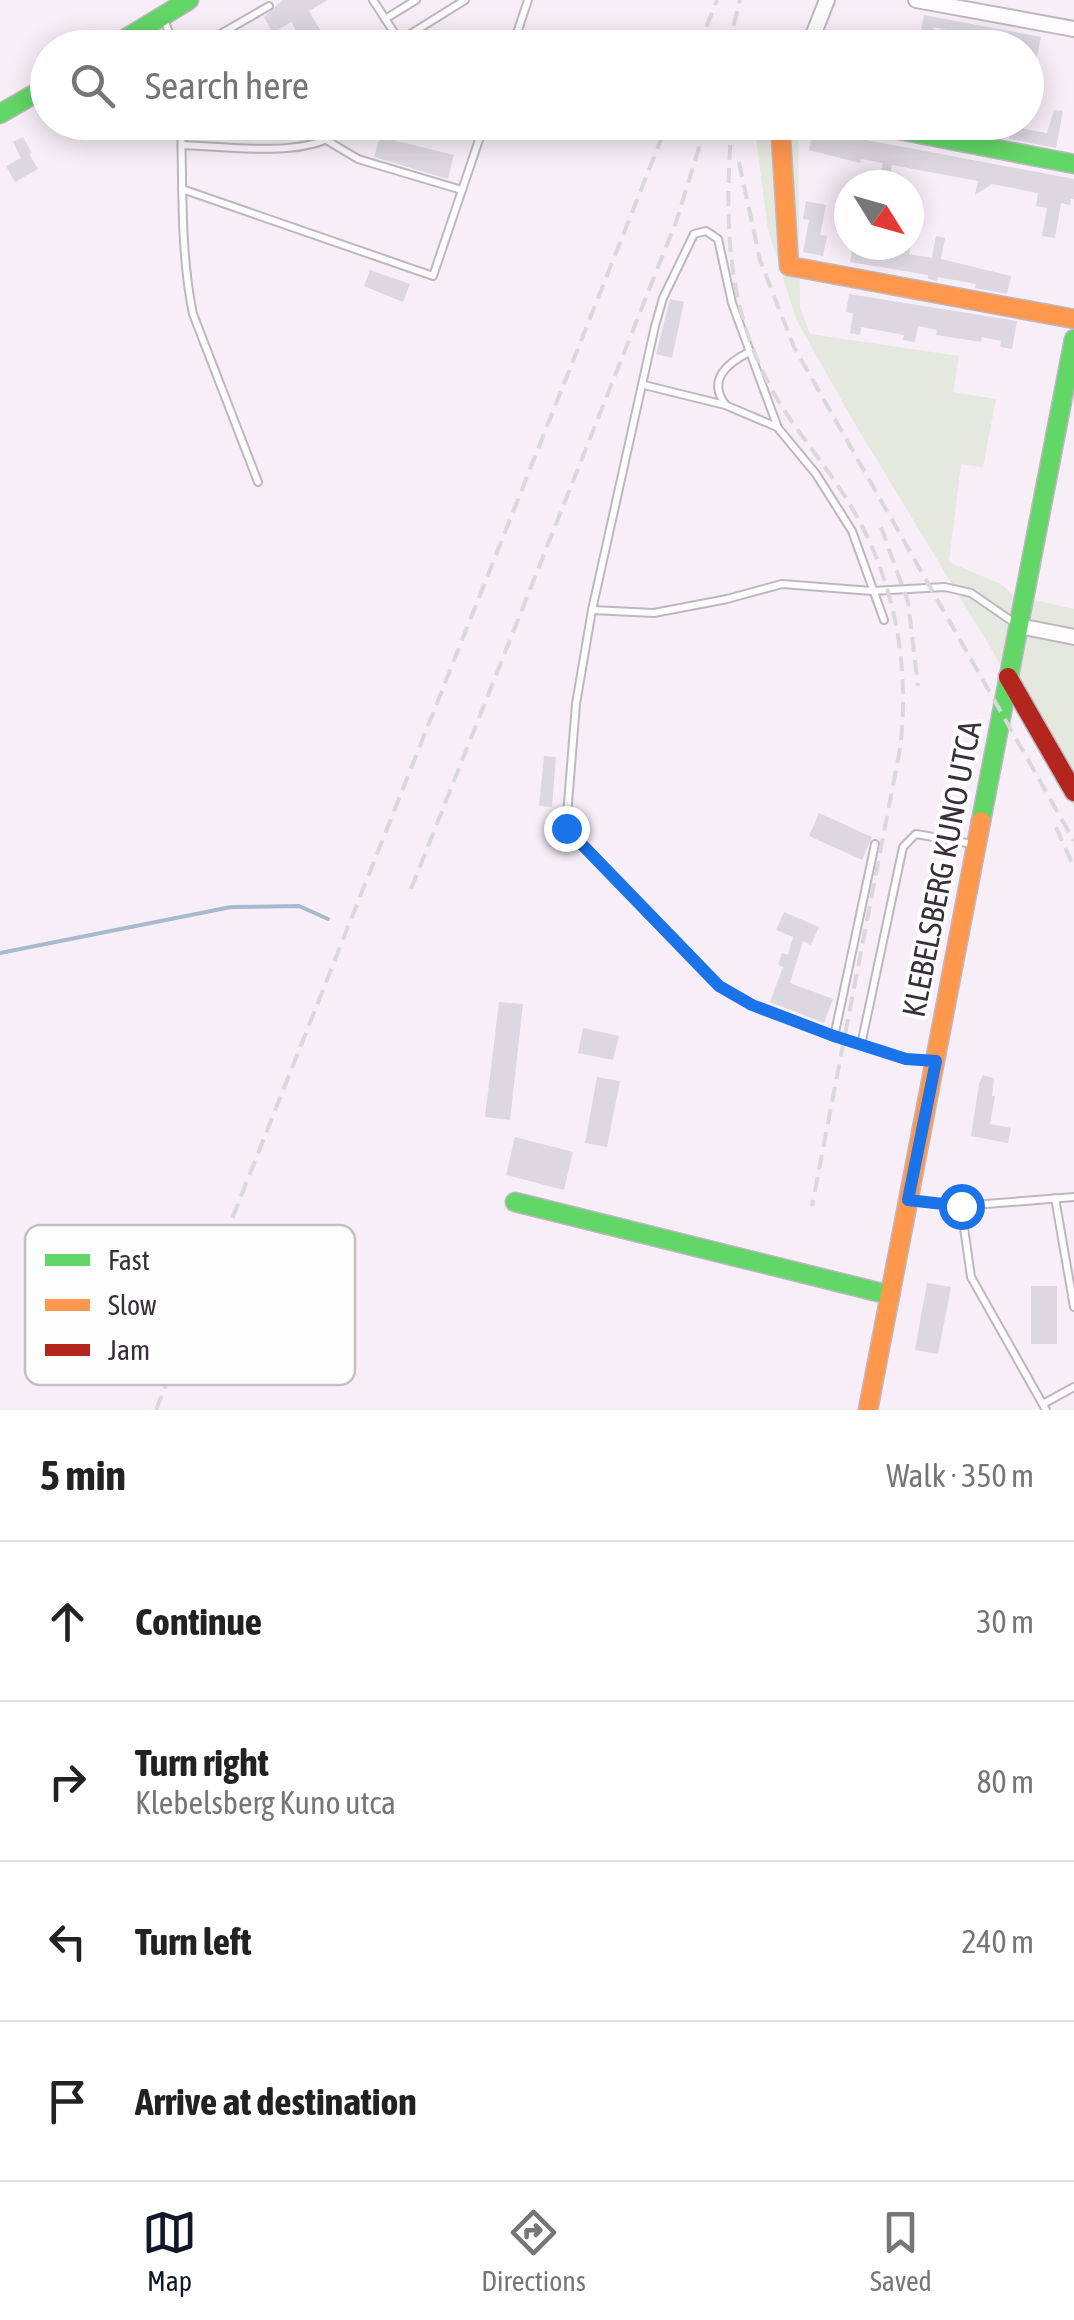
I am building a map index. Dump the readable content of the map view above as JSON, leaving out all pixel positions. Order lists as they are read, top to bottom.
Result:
{
  "streets": {
    "street": ["KLEBELSBERG KUNO UTCA"]
  },
  "legend": ["Fast", "Slow", "Jam"],
  "north": "bottom right",
  "page": {
    "search": "Search here",
    "heading": ["5 min", "Walk · 350 m"],
    "list": [
      ["Continue", "30 m"],
      ["Turn right", "Klebelsberg Kuno utca", "80 m"],
      ["Turn left", "240 m"],
      "Arrive at destination"
    ],
    "nav": ["Map", "Directions", "Saved"]
  }
}
